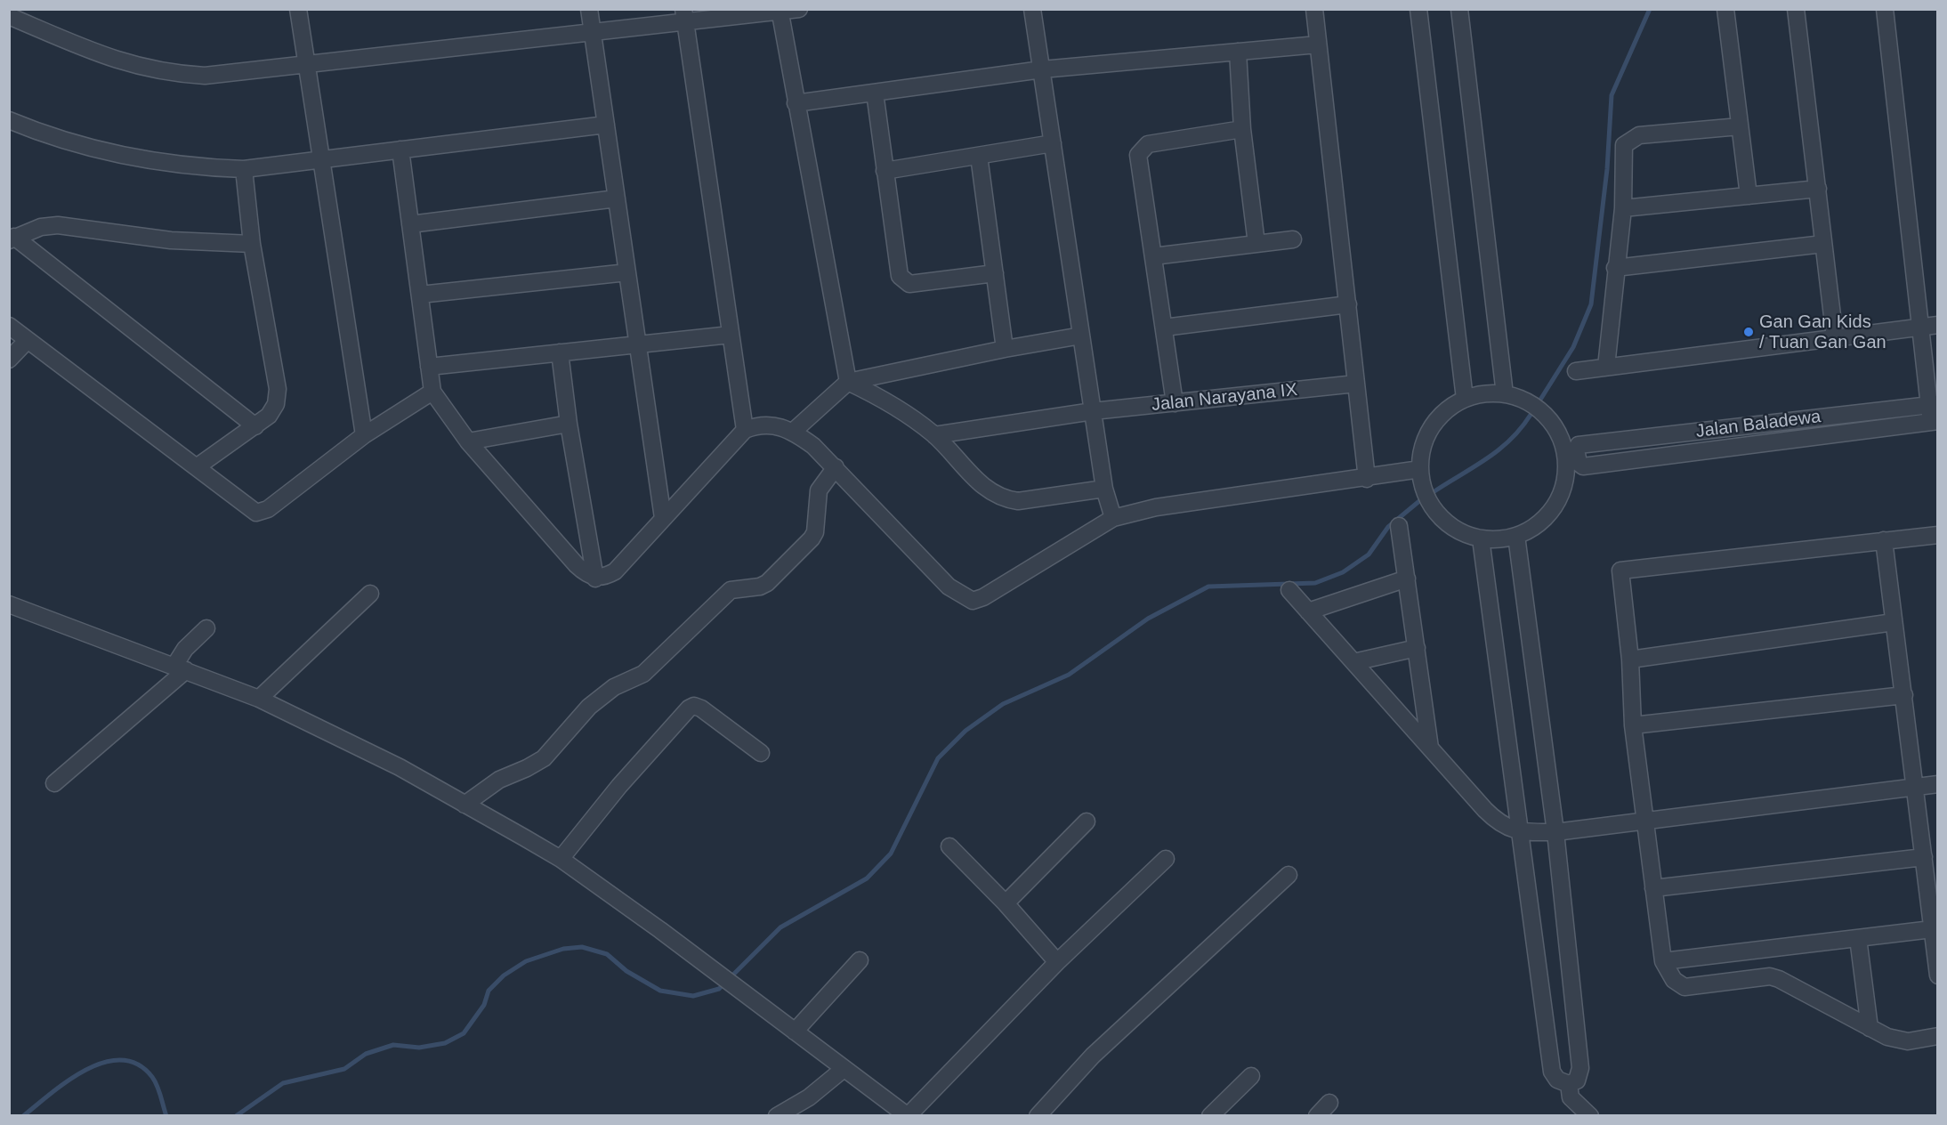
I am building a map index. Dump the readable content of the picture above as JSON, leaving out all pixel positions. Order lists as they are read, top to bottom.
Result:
{
  "streets": {
    "street": ["Jalan Narayana IX", "Jalan Baladewa"]
  },
  "places": ["Gan Gan Kids / Tuan Gan Gan"]
}
